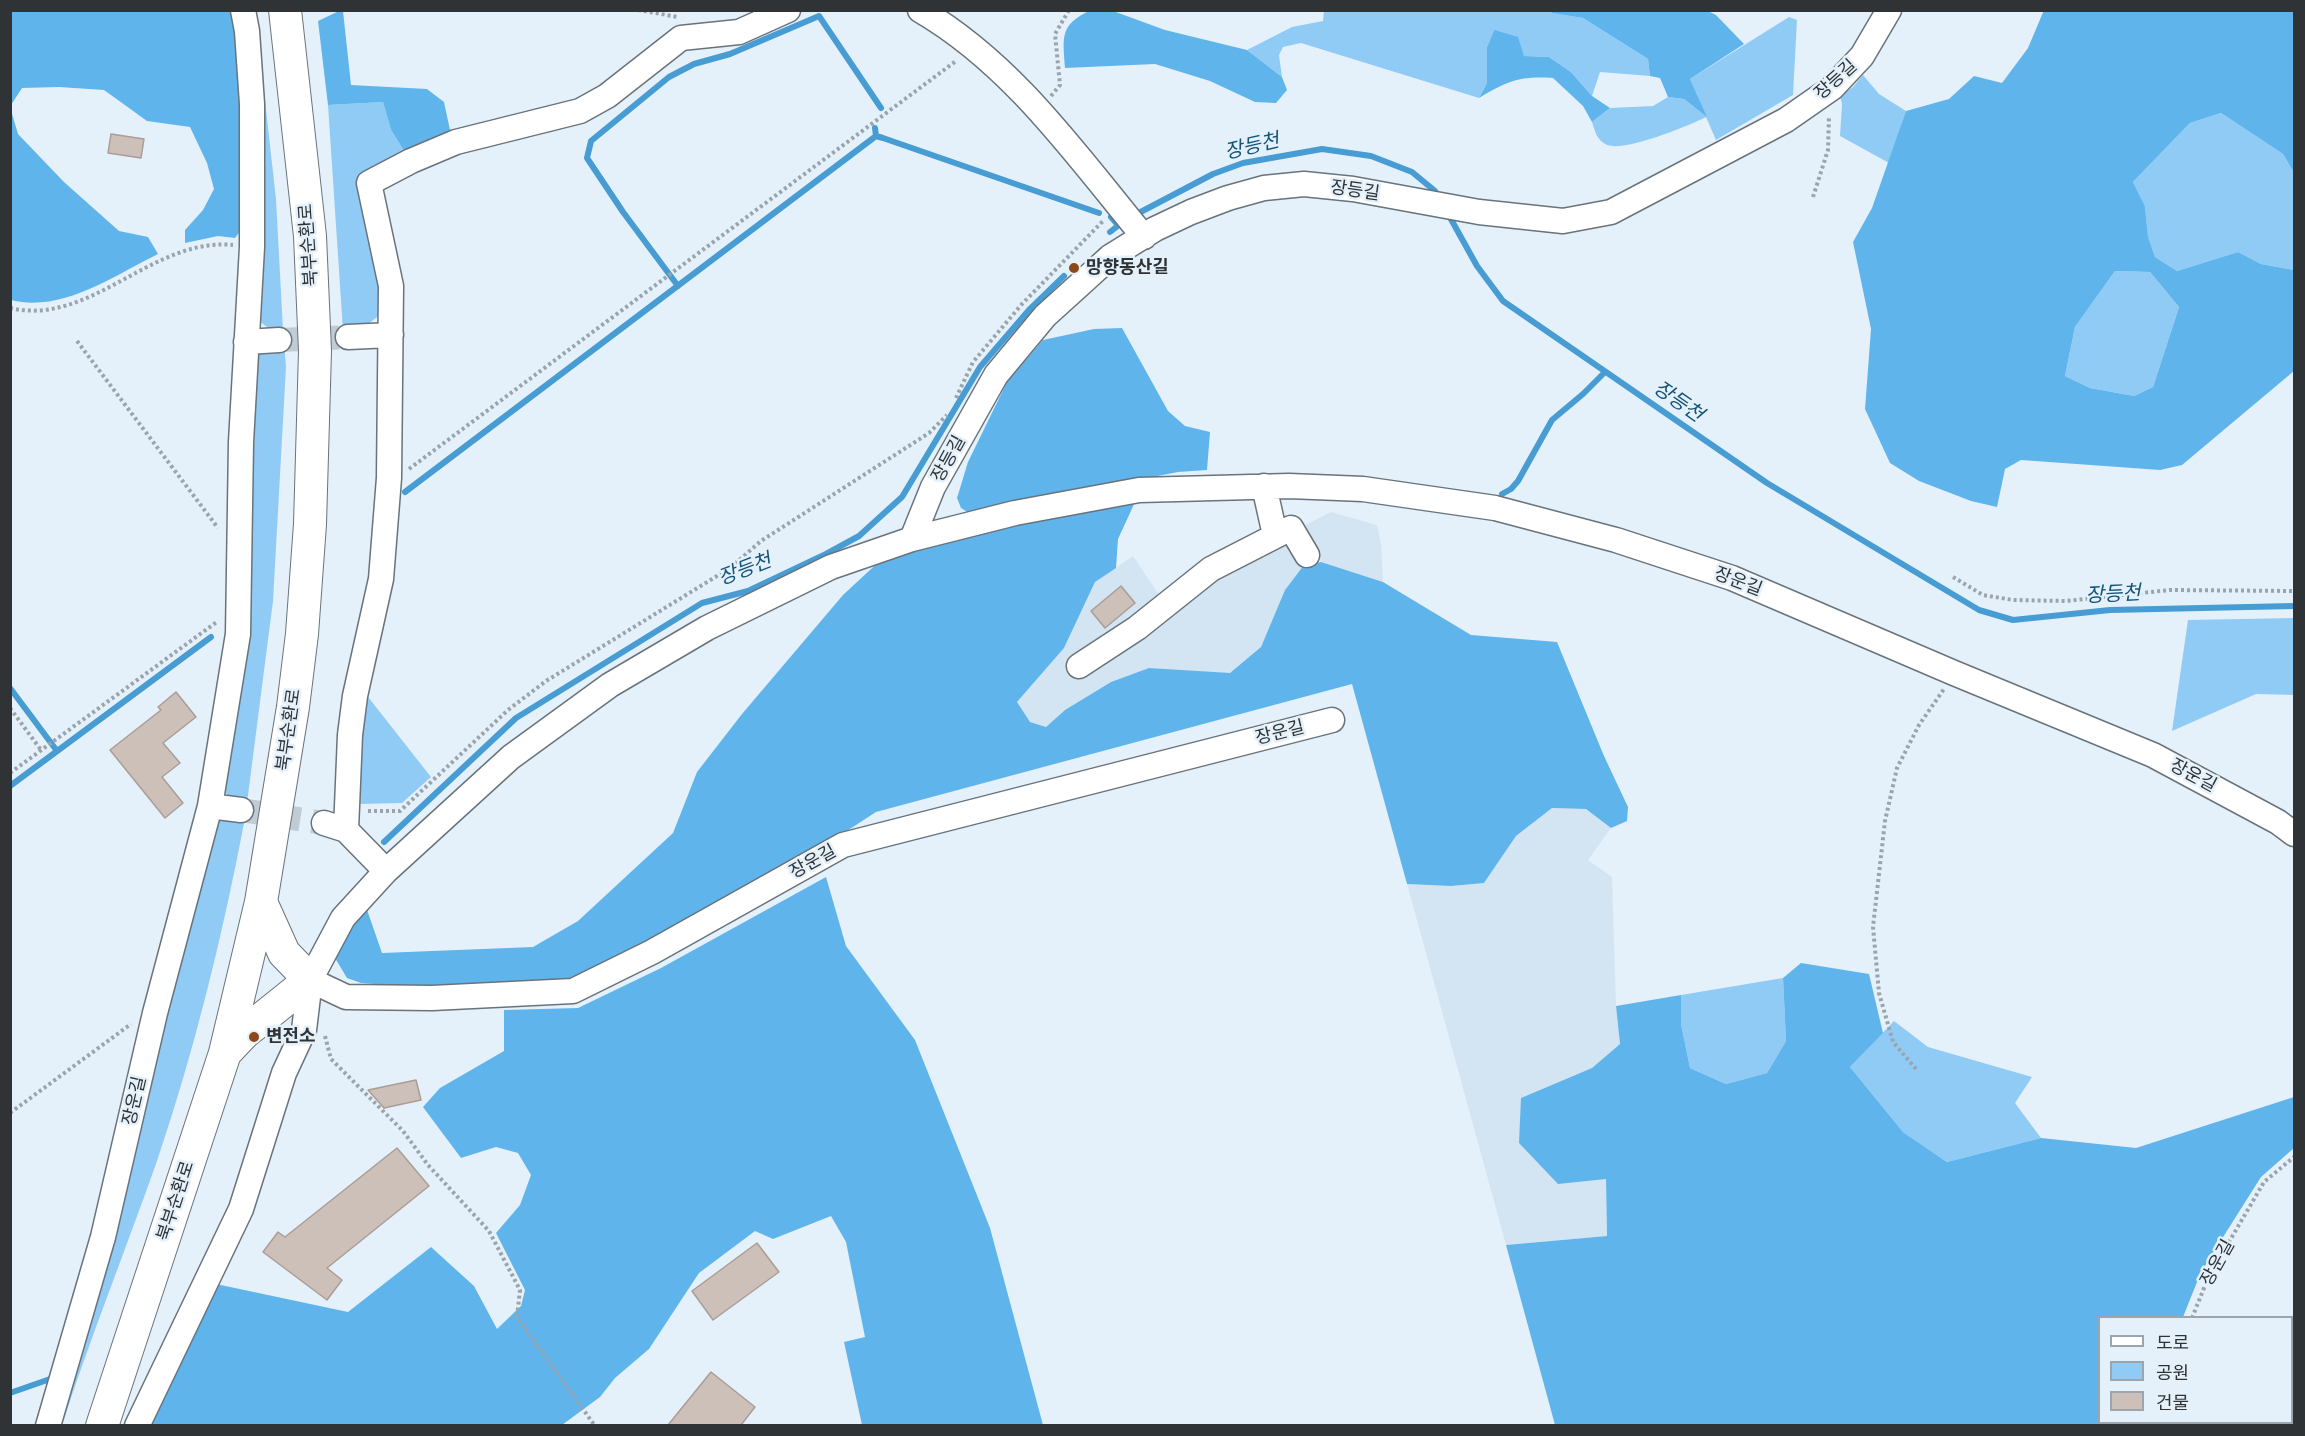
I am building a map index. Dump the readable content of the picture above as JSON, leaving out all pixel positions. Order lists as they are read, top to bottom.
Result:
{
  "streets": {
    "main road": ["북부순환로"],
    "street": ["장등길", "장운길"]
  },
  "crossings": [
    ["장등길", "장운길"]
  ],
  "water": ["장등천"],
  "places": ["망향동산길", "변전소"],
  "legend": ["도로", "공원", "건물"]
}
